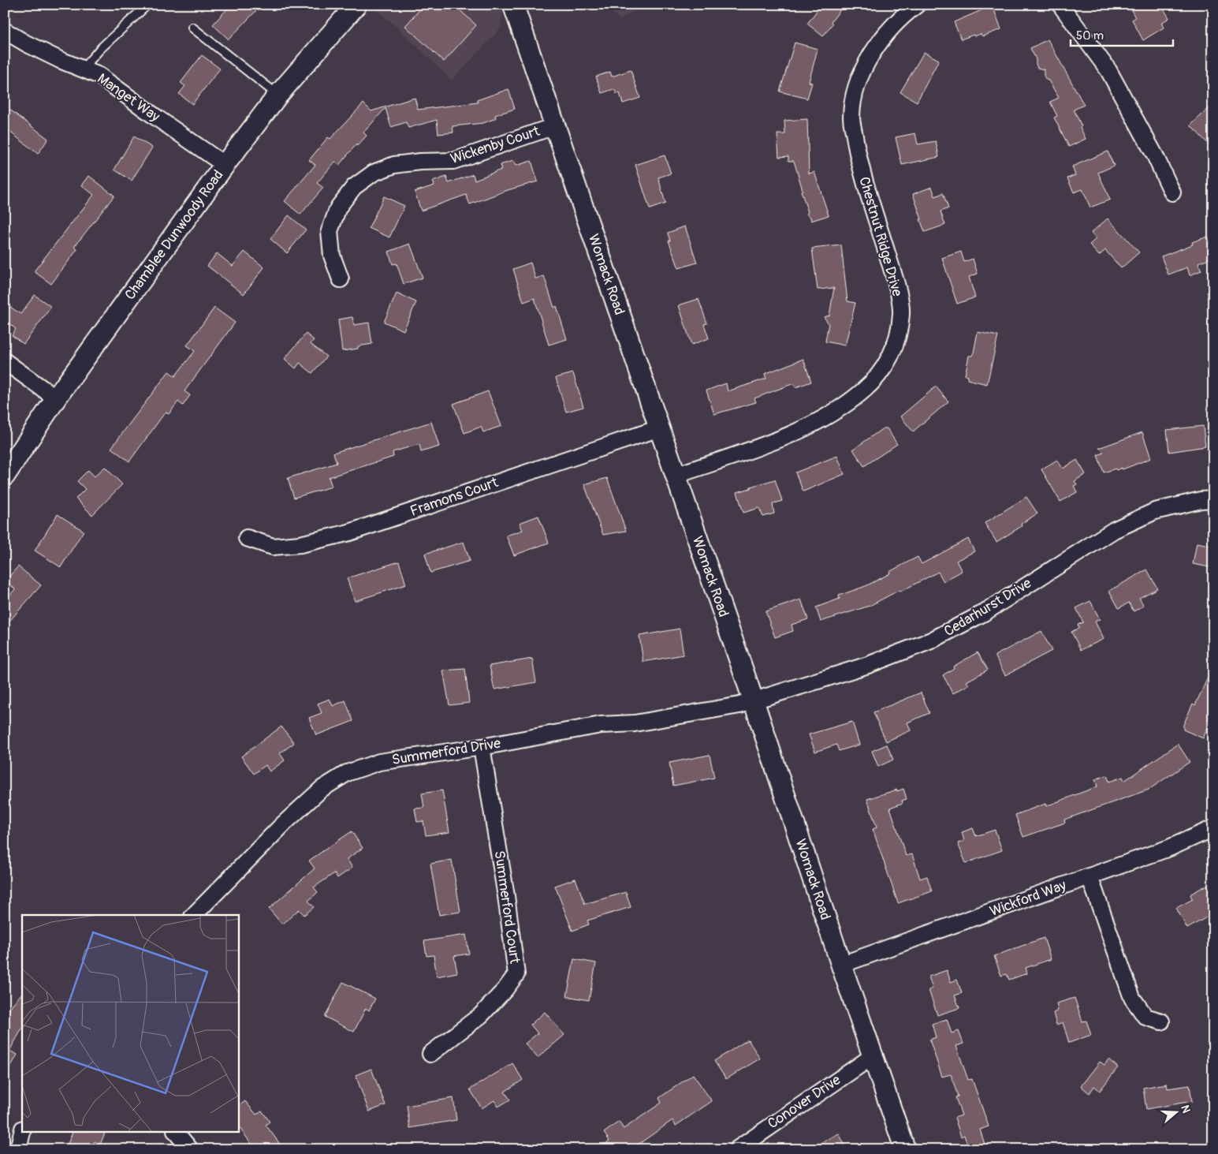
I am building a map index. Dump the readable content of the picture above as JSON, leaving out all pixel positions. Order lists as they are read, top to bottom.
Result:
{
  "streets": {
    "street": [
      "Manget Way",
      "Wickenby Court",
      "Chamblee Dunwoody Road",
      "Chestnut Ridge Drive",
      "Womack Road",
      "Framons Court",
      "Cedarhurst Drive",
      "Summerford Drive",
      "Wickford Way",
      "Summerford Court",
      "Conover Drive"
    ]
  },
  "crossings": [
    ["Manget Way", "Chamblee Dunwoody Road"],
    ["Wickenby Court", "Womack Road"],
    ["Chestnut Ridge Drive", "Womack Road"],
    ["Womack Road", "Framons Court"],
    ["Womack Road", "Cedarhurst Drive"],
    ["Womack Road", "Summerford Drive"],
    ["Womack Road", "Wickford Way"],
    ["Womack Road", "Conover Drive"],
    ["Cedarhurst Drive", "Summerford Drive"],
    ["Summerford Drive", "Summerford Court"]
  ],
  "scale_bar": "50 m",
  "north": "right"
}
